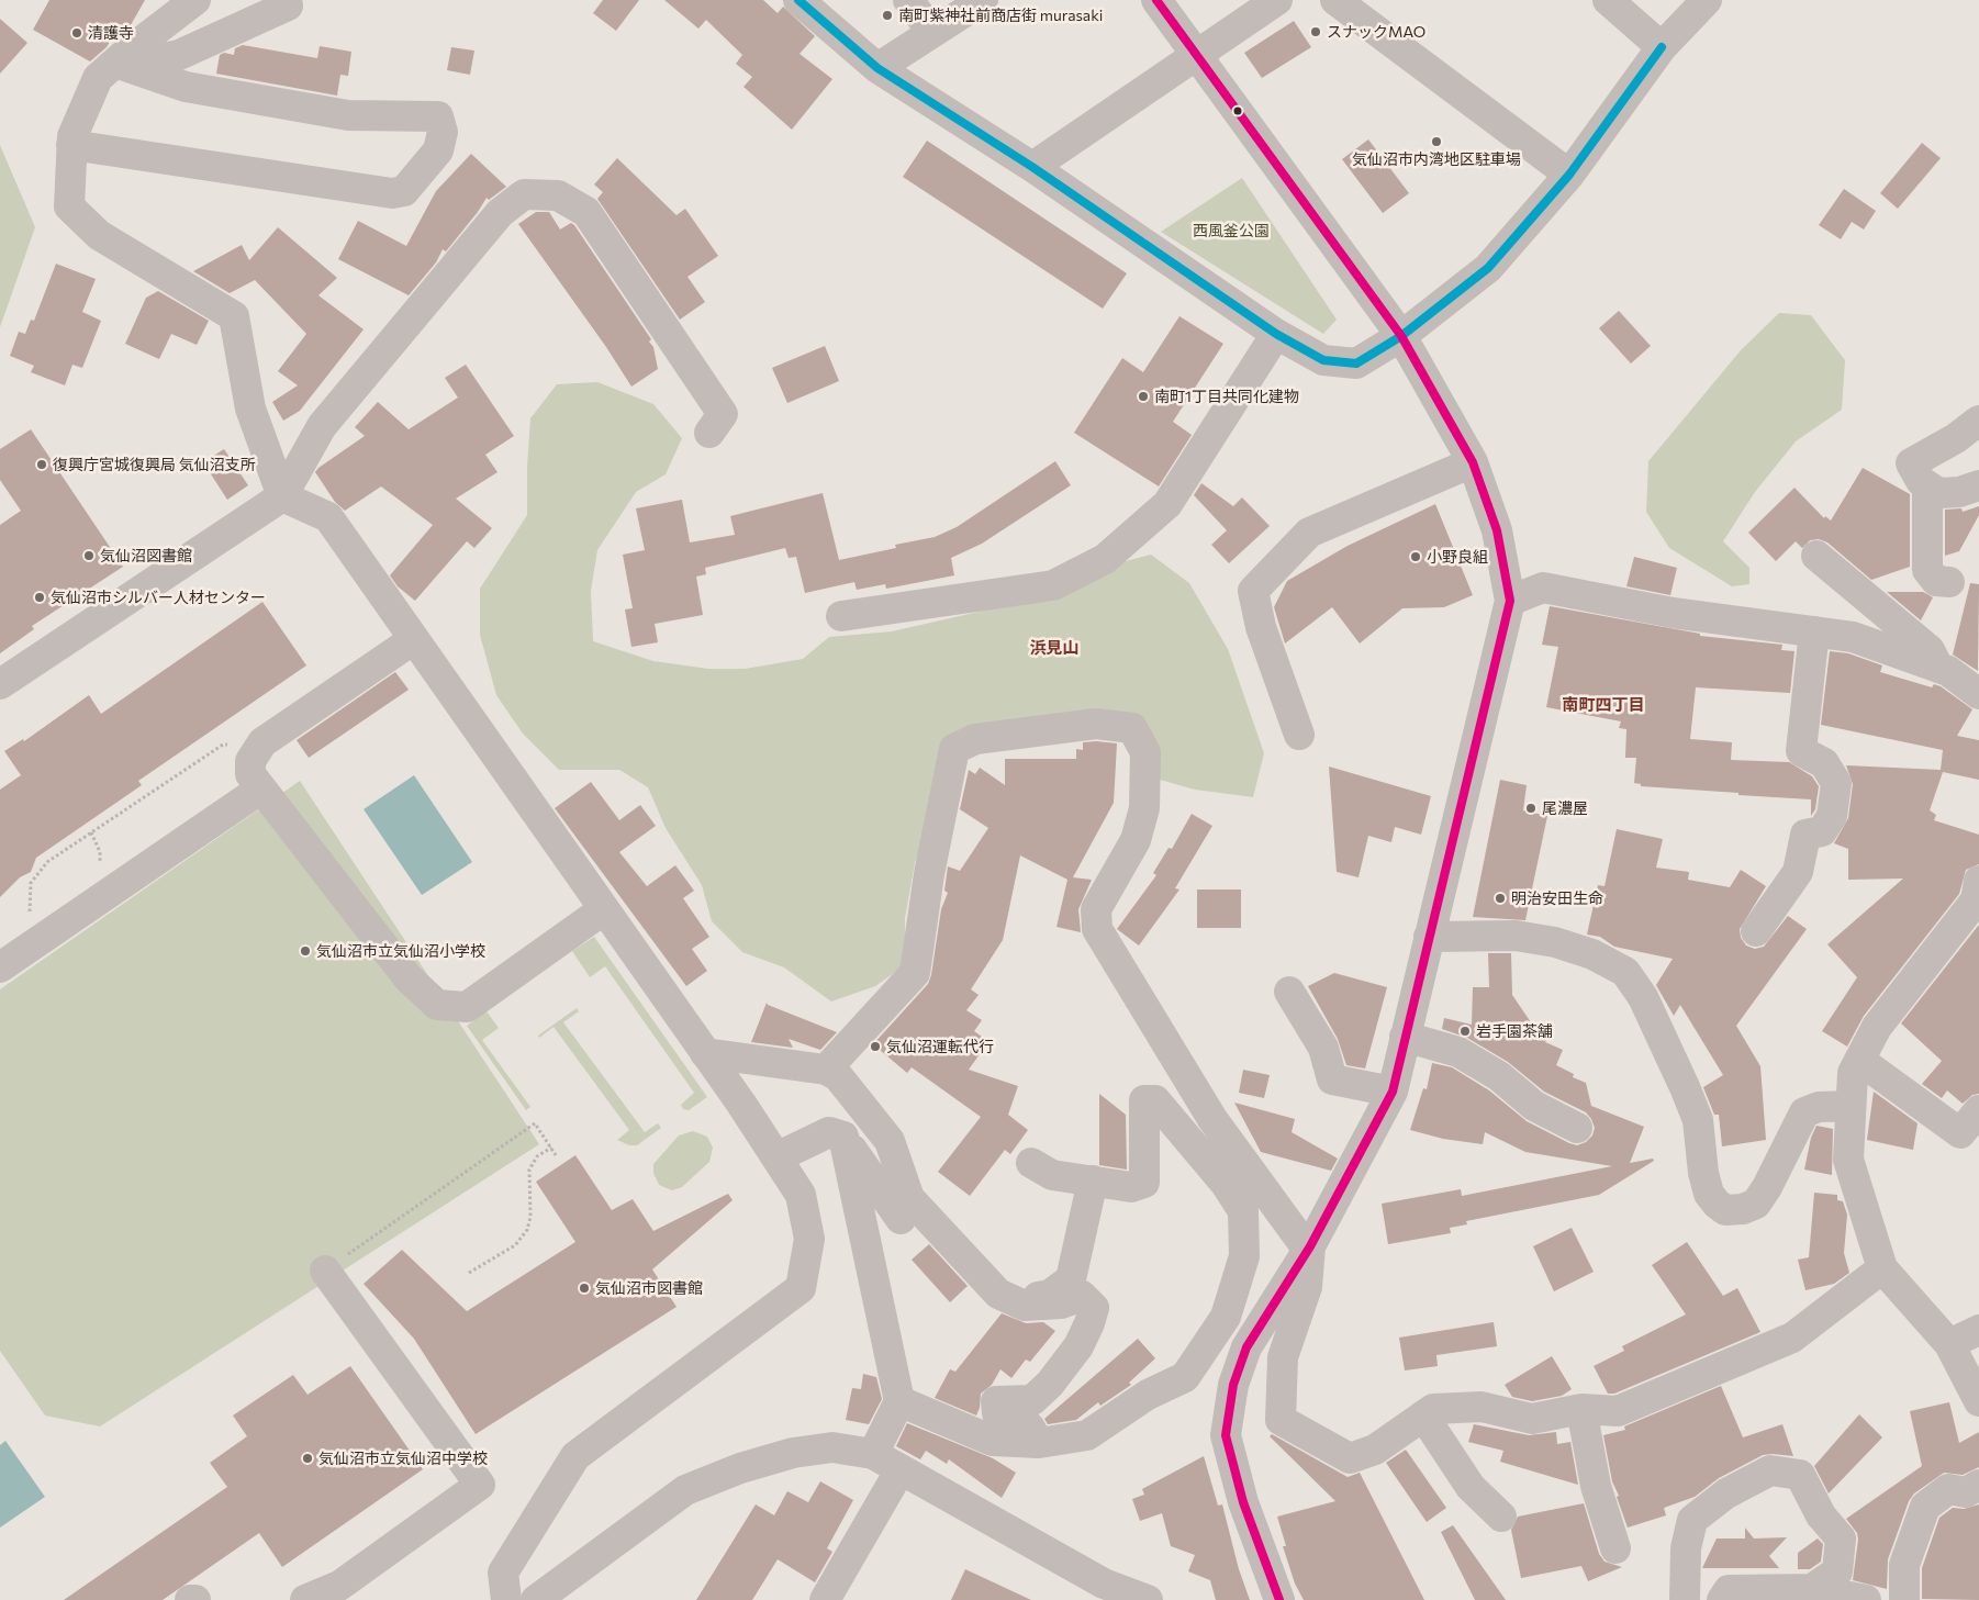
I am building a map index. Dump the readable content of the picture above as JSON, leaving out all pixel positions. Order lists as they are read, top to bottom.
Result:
{
  "districts": ["浜見山", "南町四丁目"],
  "parks": ["西風釜公園"],
  "places": [
    "南町紫神社前商店街 murasaki",
    "スナックMAO",
    "清護寺",
    "気仙沼市内湾地区駐車場",
    "南町1丁目共同化建物",
    "復興庁宮城復興局 気仙沼支所",
    "気仙沼図書館",
    "小野良組",
    "気仙沼市シルバー人材センター",
    "尾濃屋",
    "明治安田生命",
    "気仙沼市立気仙沼小学校",
    "岩手園茶舗",
    "気仙沼運転代行",
    "気仙沼市図書館",
    "気仙沼市立気仙沼中学校"
  ]
}
